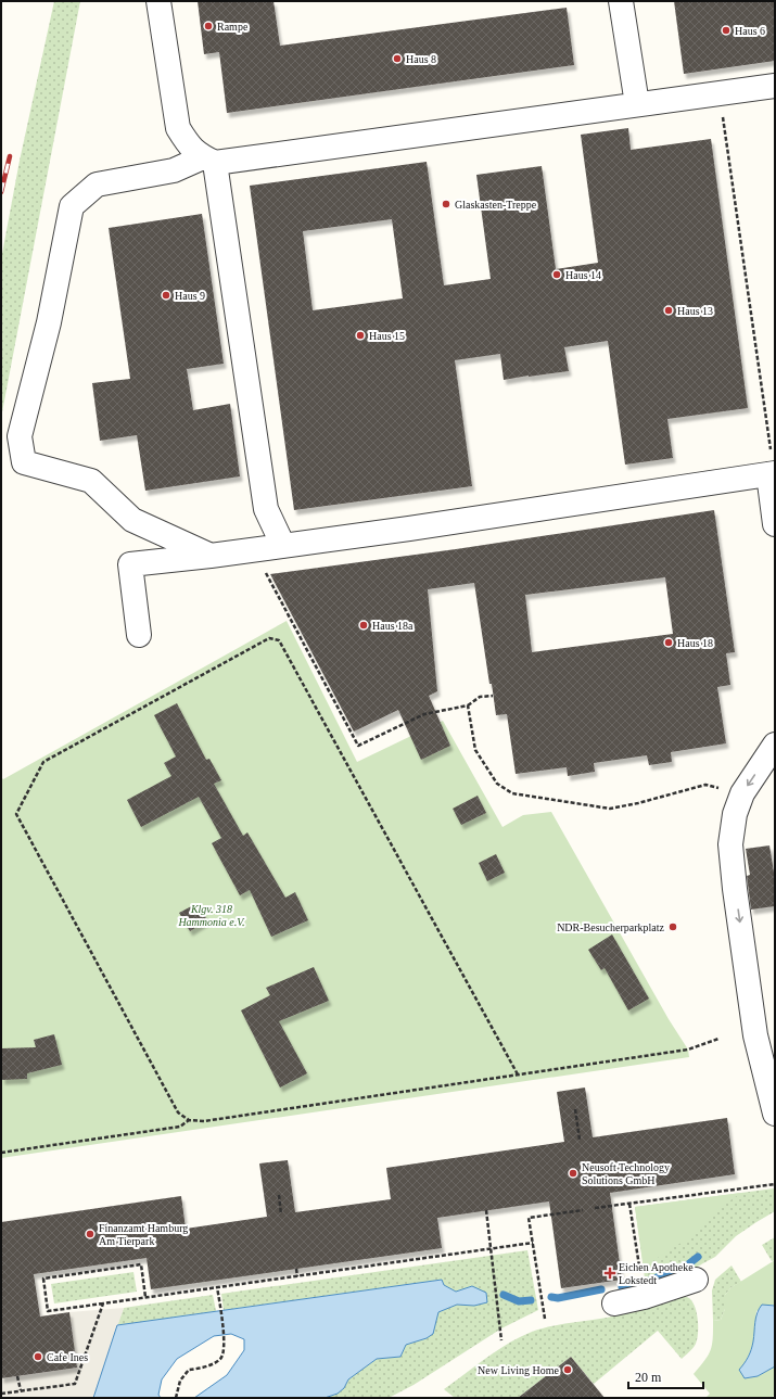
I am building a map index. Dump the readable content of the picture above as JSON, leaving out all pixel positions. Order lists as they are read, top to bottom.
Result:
{
  "parks": ["Klgv. 318 Hammonia e.V."],
  "places": {
    "other": [
      "Rampe",
      "Haus 6",
      "Haus 8",
      "Glaskasten-Treppe",
      "Haus 14",
      "Haus 9",
      "Haus 13",
      "Haus 15",
      "Haus 18a",
      "Haus 18",
      "NDR-Besucherparkplatz",
      "Neusoft Technology Solutions GmbH",
      "Finanzamt Hamburg Am Tierpark",
      "Cafe Ines",
      "New Living Home"
    ],
    "health": ["Eichen Apotheke Lokstedt"]
  },
  "scale_bar": "20 m"
}
